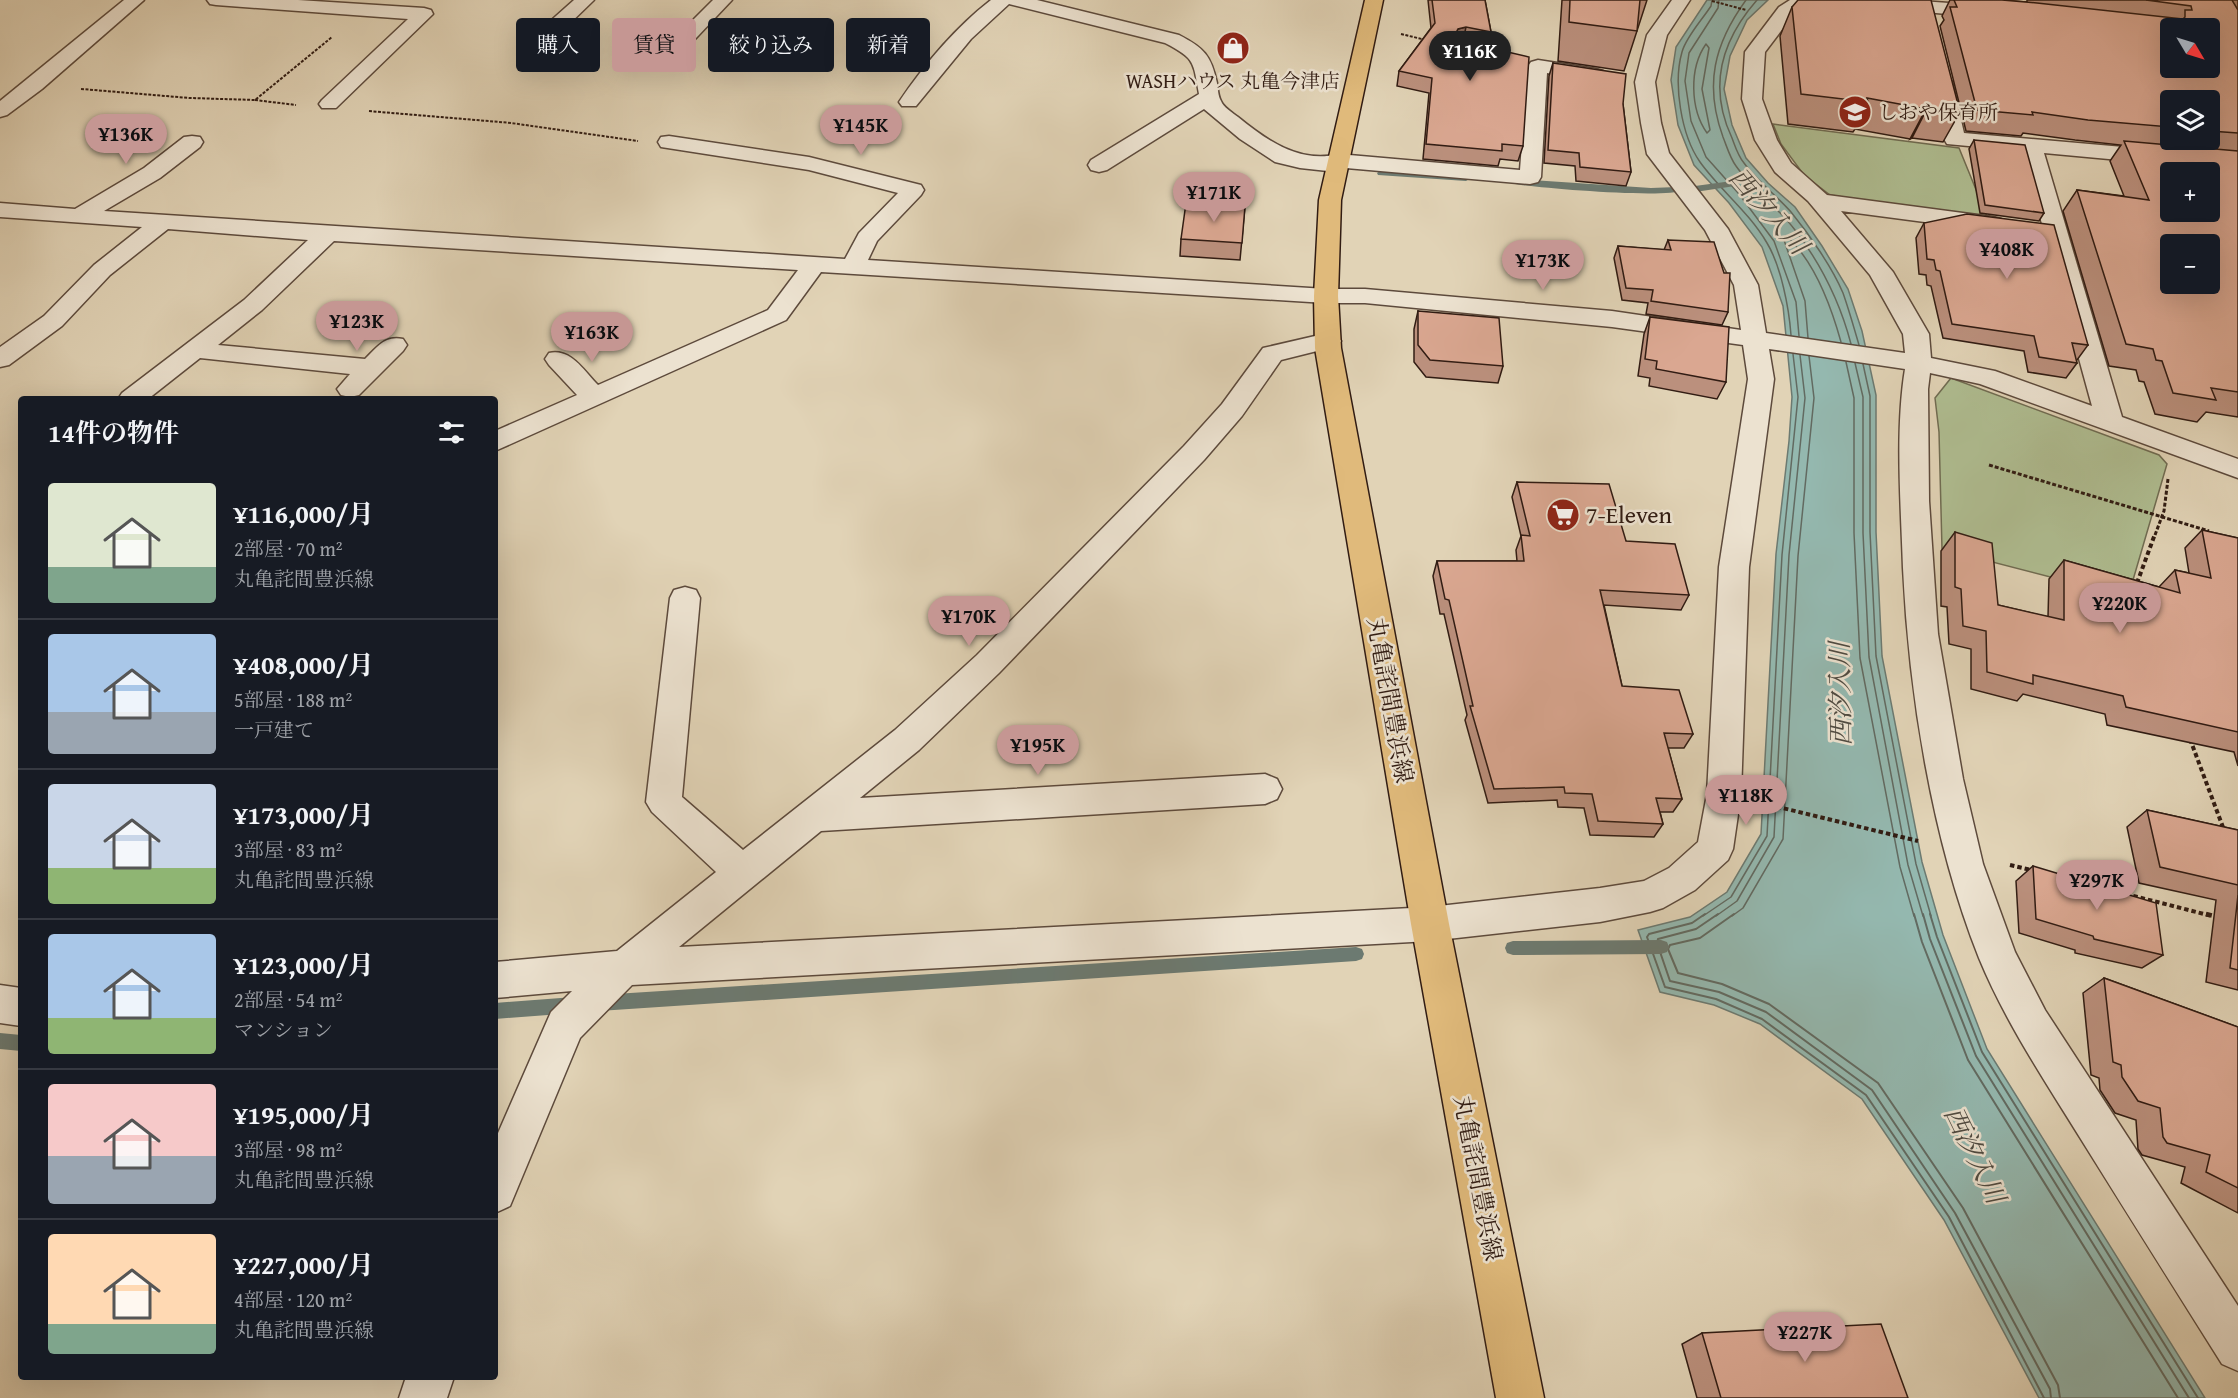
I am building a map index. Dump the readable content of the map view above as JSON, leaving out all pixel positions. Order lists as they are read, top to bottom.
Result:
{
  "streets": {
    "main road": ["丸亀詫間豊浜線"]
  },
  "water": ["西汐入川"],
  "places": {
    "shop": ["WASHハウス 丸亀今津店"],
    "school or university": ["しおや保育所"],
    "supermarket": ["7-Eleven"]
  },
  "north": "bottom right",
  "page": {
    "map_buttons": ["+", "−"],
    "chip": [
      "購入",
      "賃貸",
      "絞り込み",
      "新着"
    ],
    "price": [
      "¥116K",
      "¥145K",
      "¥136K",
      "¥171K",
      "¥408K",
      "¥173K",
      "¥123K",
      "¥163K",
      "¥220K",
      "¥170K",
      "¥195K",
      "¥118K",
      "¥297K",
      "¥227K"
    ],
    "heading": "14件の物件",
    "list": [
      {
        "name": "¥116,000/月",
        "note": "2部屋 · 70 m² · 丸亀詫間豊浜線"
      },
      {
        "name": "¥408,000/月",
        "note": "5部屋 · 188 m² · 一戸建て"
      },
      {
        "name": "¥173,000/月",
        "note": "3部屋 · 83 m² · 丸亀詫間豊浜線"
      },
      {
        "name": "¥123,000/月",
        "note": "2部屋 · 54 m² · マンション"
      },
      {
        "name": "¥195,000/月",
        "note": "3部屋 · 98 m² · 丸亀詫間豊浜線"
      },
      {
        "name": "¥227,000/月",
        "note": "4部屋 · 120 m² · 丸亀詫間豊浜線"
      }
    ]
  }
}
